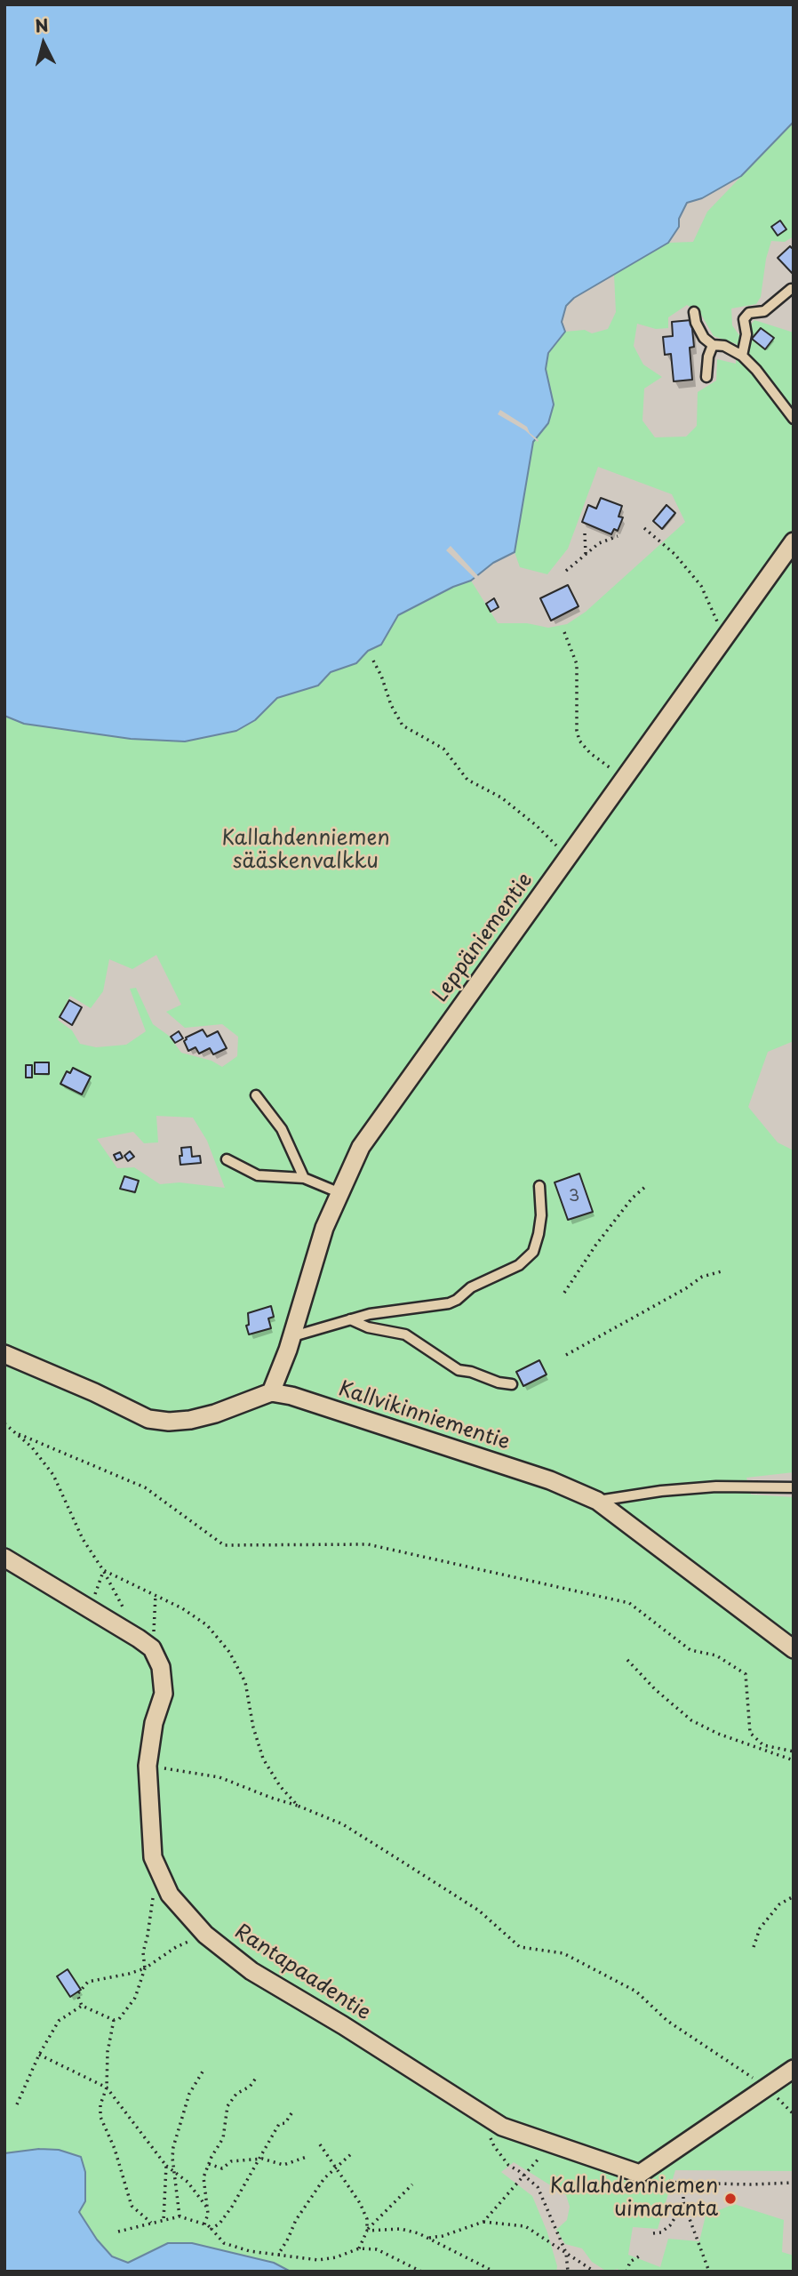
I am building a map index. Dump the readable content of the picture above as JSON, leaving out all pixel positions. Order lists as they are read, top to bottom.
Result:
{
  "streets": {
    "street": ["Leppäniementie", "Kallvikinniementie", "Rantapaadentie"]
  },
  "crossings": [
    ["Leppäniementie", "Kallvikinniementie"]
  ],
  "parks": ["Kallahdenniemen sääskenvalkku"],
  "places": ["Kallahdenniemen uimaranta"],
  "house_numbers": ["3"],
  "north": "top"
}
